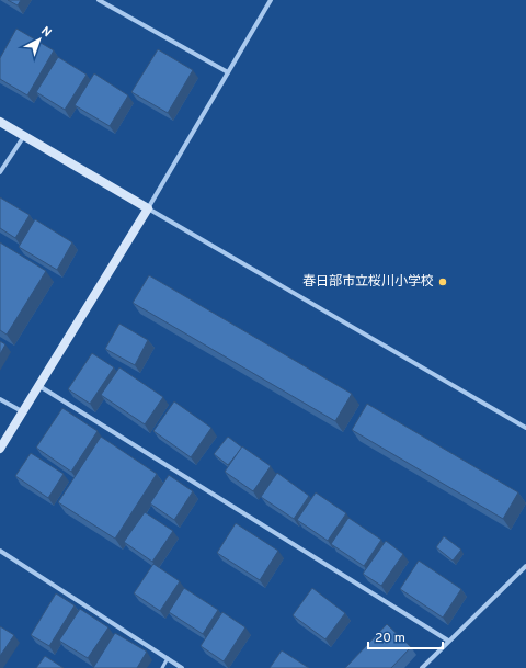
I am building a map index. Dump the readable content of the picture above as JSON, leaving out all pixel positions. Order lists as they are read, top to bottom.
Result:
{
  "places": ["春日部市立桜川小学校"],
  "scale_bar": "20 m",
  "north": "top right"
}
